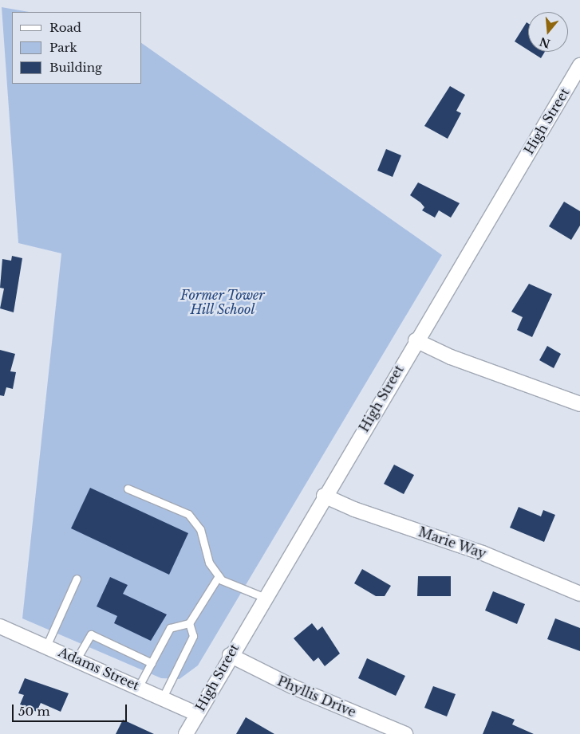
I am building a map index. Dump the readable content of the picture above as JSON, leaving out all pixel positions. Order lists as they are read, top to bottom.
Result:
{
  "streets": {
    "street": [
      "High Street",
      "Marie Way",
      "Adams Street",
      "Phyllis Drive"
    ]
  },
  "crossings": [
    ["High Street", "Marie Way"],
    ["High Street", "Adams Street"],
    ["High Street", "Phyllis Drive"]
  ],
  "parks": ["Former Tower Hill School"],
  "legend": ["Road", "Park", "Building"],
  "scale_bar": "50 m",
  "north": "bottom"
}
